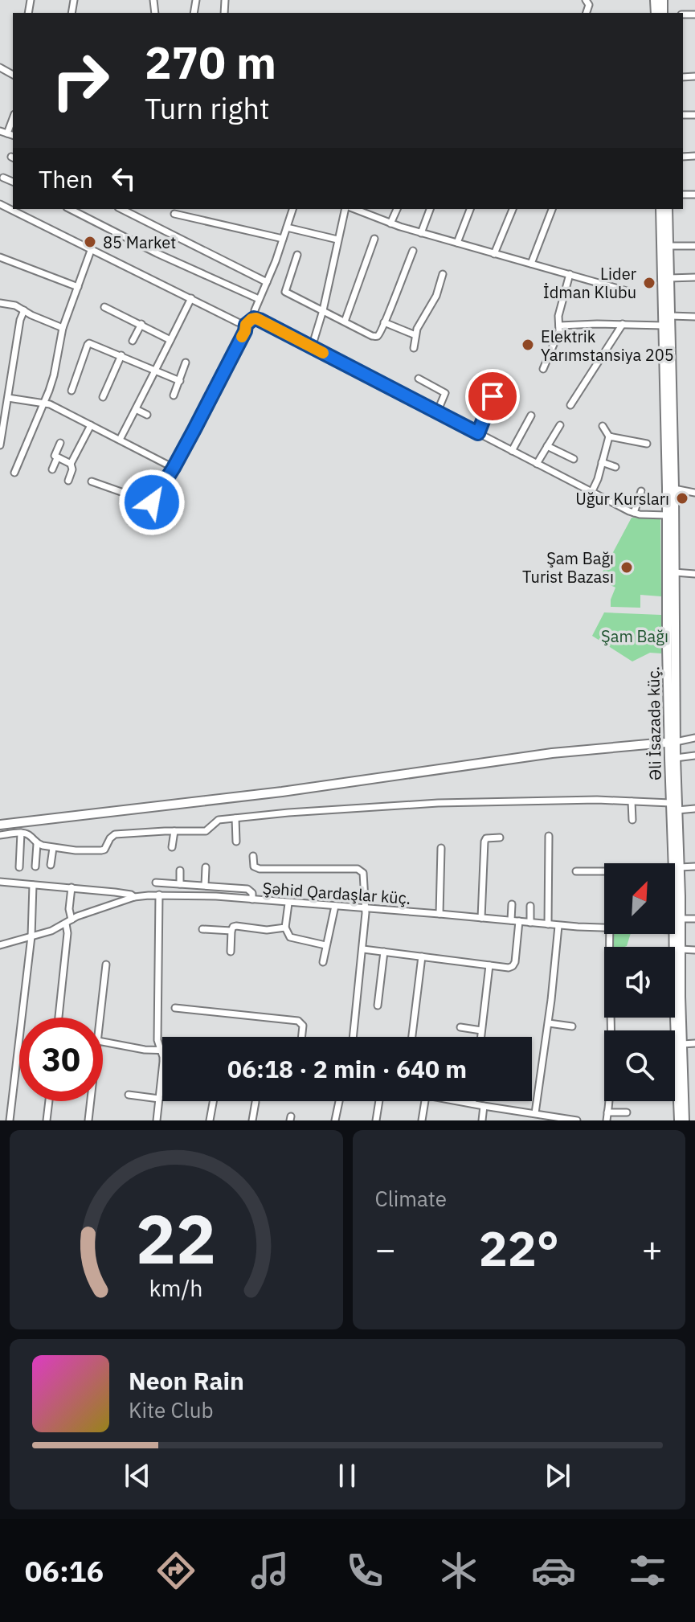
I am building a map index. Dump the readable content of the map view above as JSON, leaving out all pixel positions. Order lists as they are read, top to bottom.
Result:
{
  "streets": {
    "main road": ["Əli İsazadə küç."],
    "street": ["Şəhid Qardaşlar küç."]
  },
  "crossings": [
    ["Əli İsazadə küç.", "Şəhid Qardaşlar küç."]
  ],
  "parks": ["Şam Bağı"],
  "places": [
    "85 Market",
    "Lider İdman Klubu",
    "Elektrik Yarımstansiya 205",
    "Uğur Kursları",
    "Şam Bağı Turist Bazası"
  ],
  "north": "top right",
  "page": {
    "turn": ["270 m", "Turn right"],
    "then": "Then",
    "limit": "30",
    "trip": "06:18 · 2 min · 640 m",
    "tile": "Climate",
    "heat": ["−", "22°", "+"],
    "song": ["Neon Rain", "Kite Club"],
    "tabs": "06:16",
    "gauge": ["22", "km/h"]
  }
}
